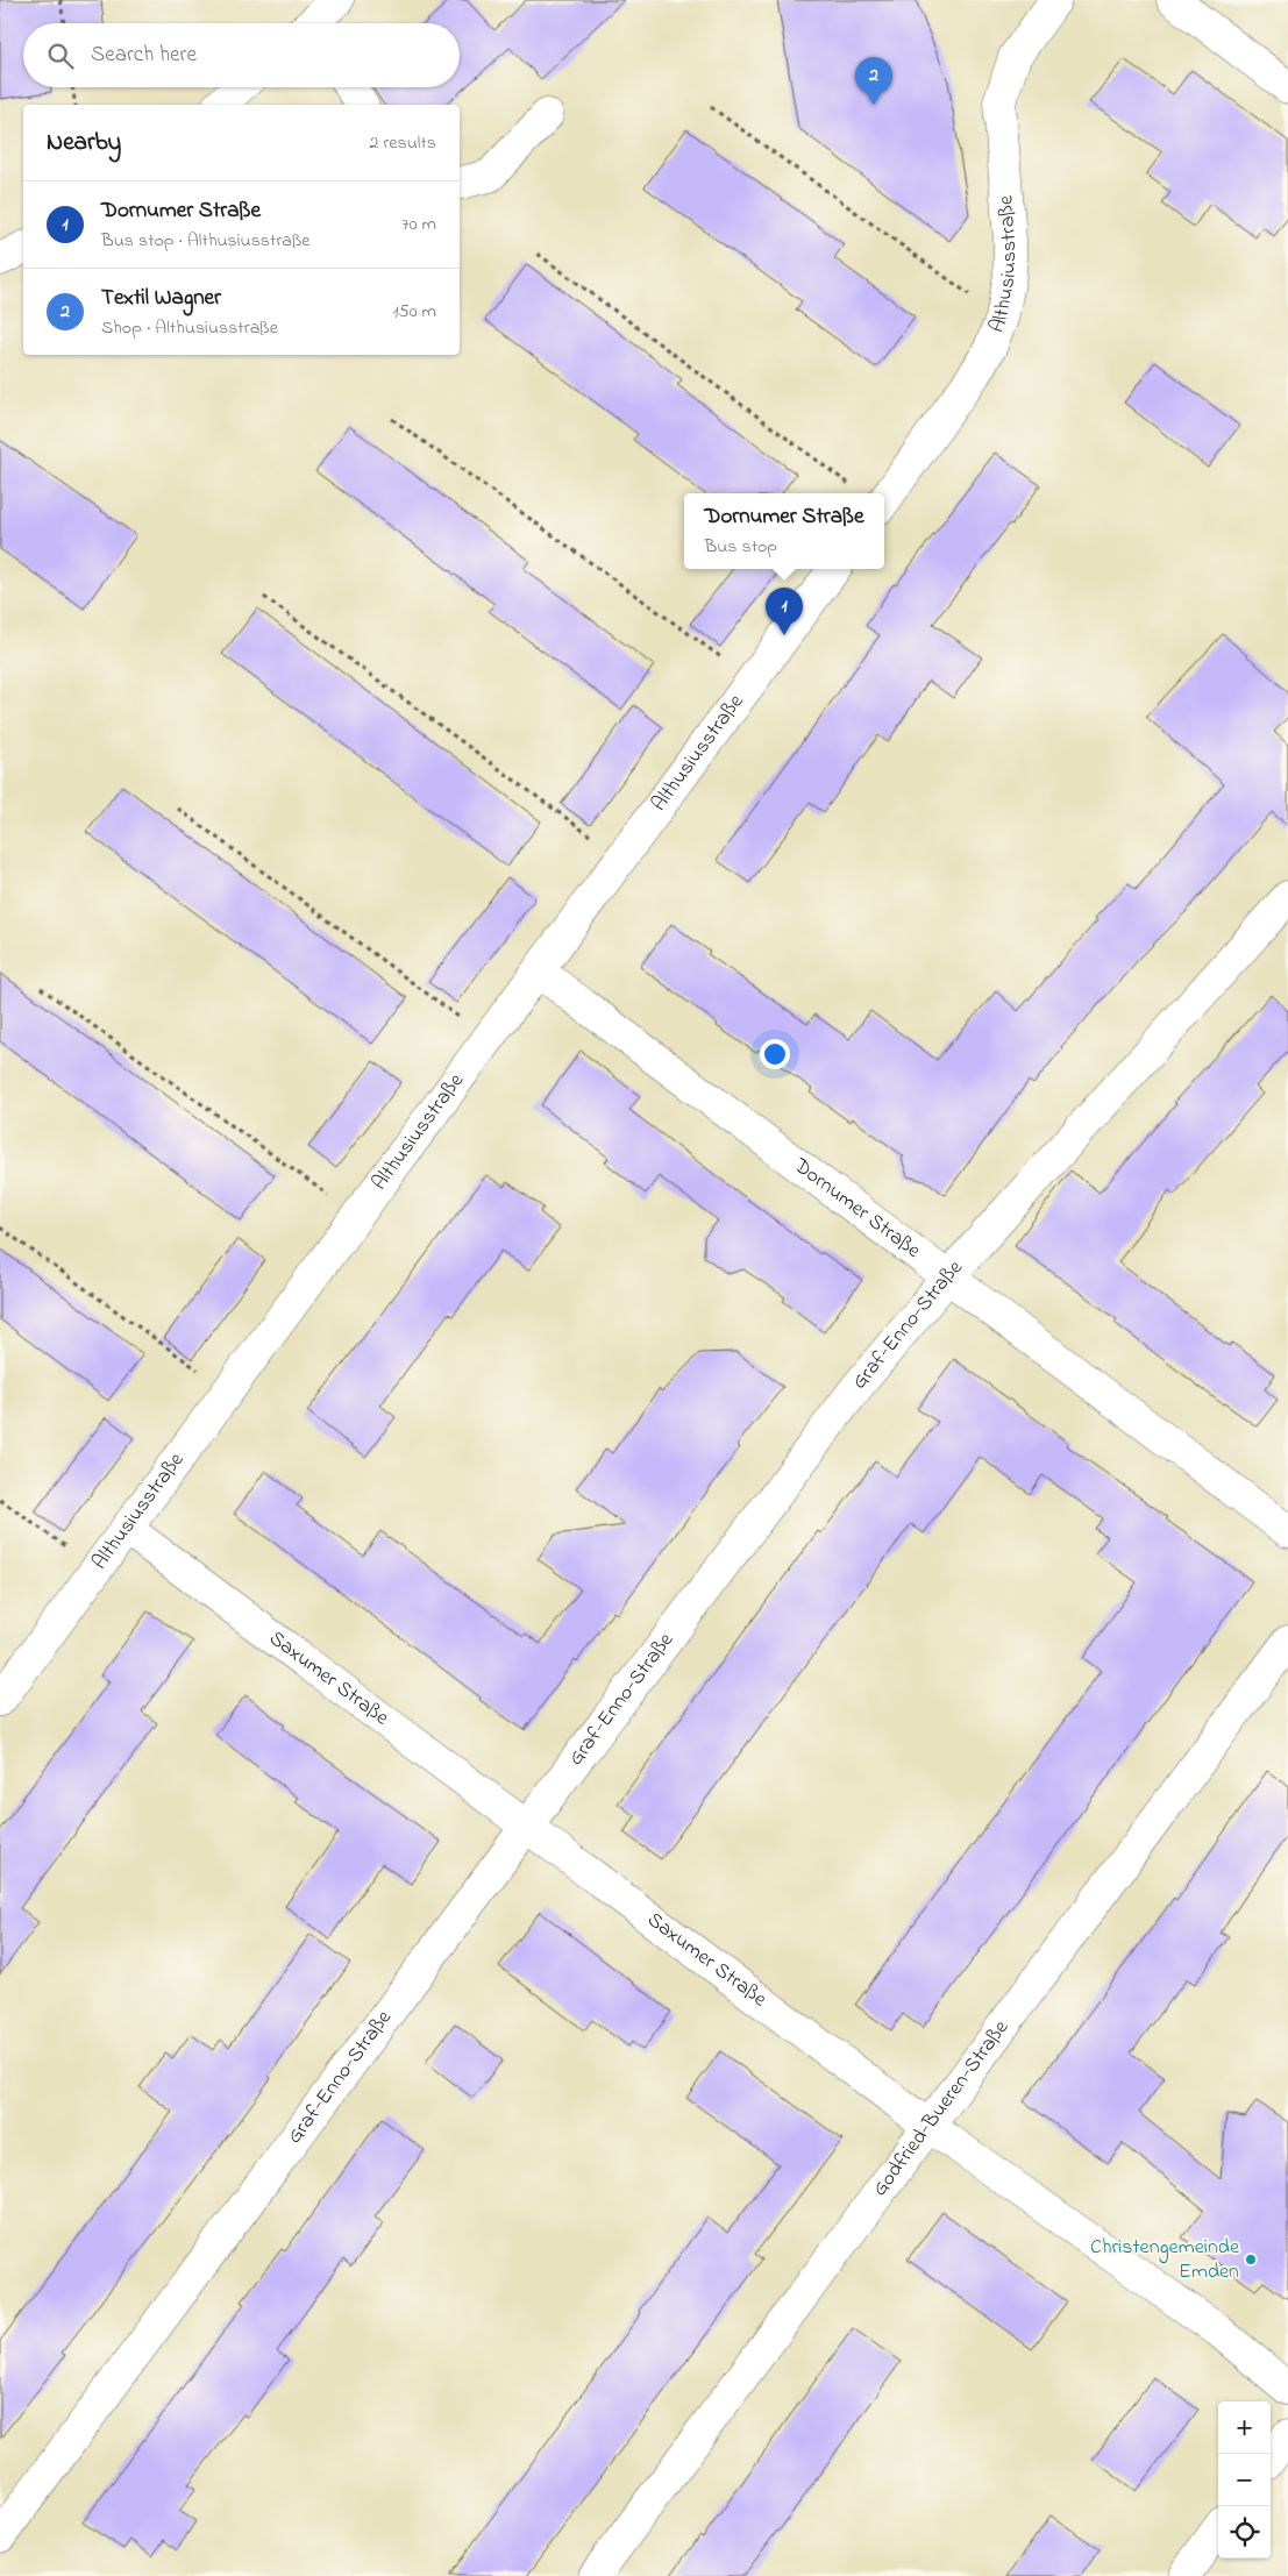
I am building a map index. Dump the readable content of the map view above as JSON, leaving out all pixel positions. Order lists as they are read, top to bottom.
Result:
{
  "streets": {
    "street": [
      "Althusiusstraße",
      "Dornumer Straße",
      "Graf-Enno-Straße",
      "Saxumer Straße",
      "Godfried-Bueren-Straße"
    ]
  },
  "crossings": [
    ["Althusiusstraße", "Dornumer Straße"],
    ["Althusiusstraße", "Saxumer Straße"],
    ["Dornumer Straße", "Graf-Enno-Straße"],
    ["Graf-Enno-Straße", "Saxumer Straße"],
    ["Saxumer Straße", "Godfried-Bueren-Straße"]
  ],
  "places": ["Christengemeinde Emden"],
  "page": {
    "search": "Search here",
    "pins": ["2", "1"],
    "heading": ["Nearby", "2 results"],
    "list": [
      {
        "mark": "1",
        "name": "Dornumer Straße",
        "note": "Bus stop · Althusiusstraße",
        "value": "70 m"
      },
      {
        "mark": "2",
        "name": "Textil Wagner",
        "note": "Shop · Althusiusstraße",
        "value": "150 m"
      }
    ],
    "popup": ["Dornumer Straße", "Bus stop"],
    "map_buttons": ["+", "−"]
  }
}
